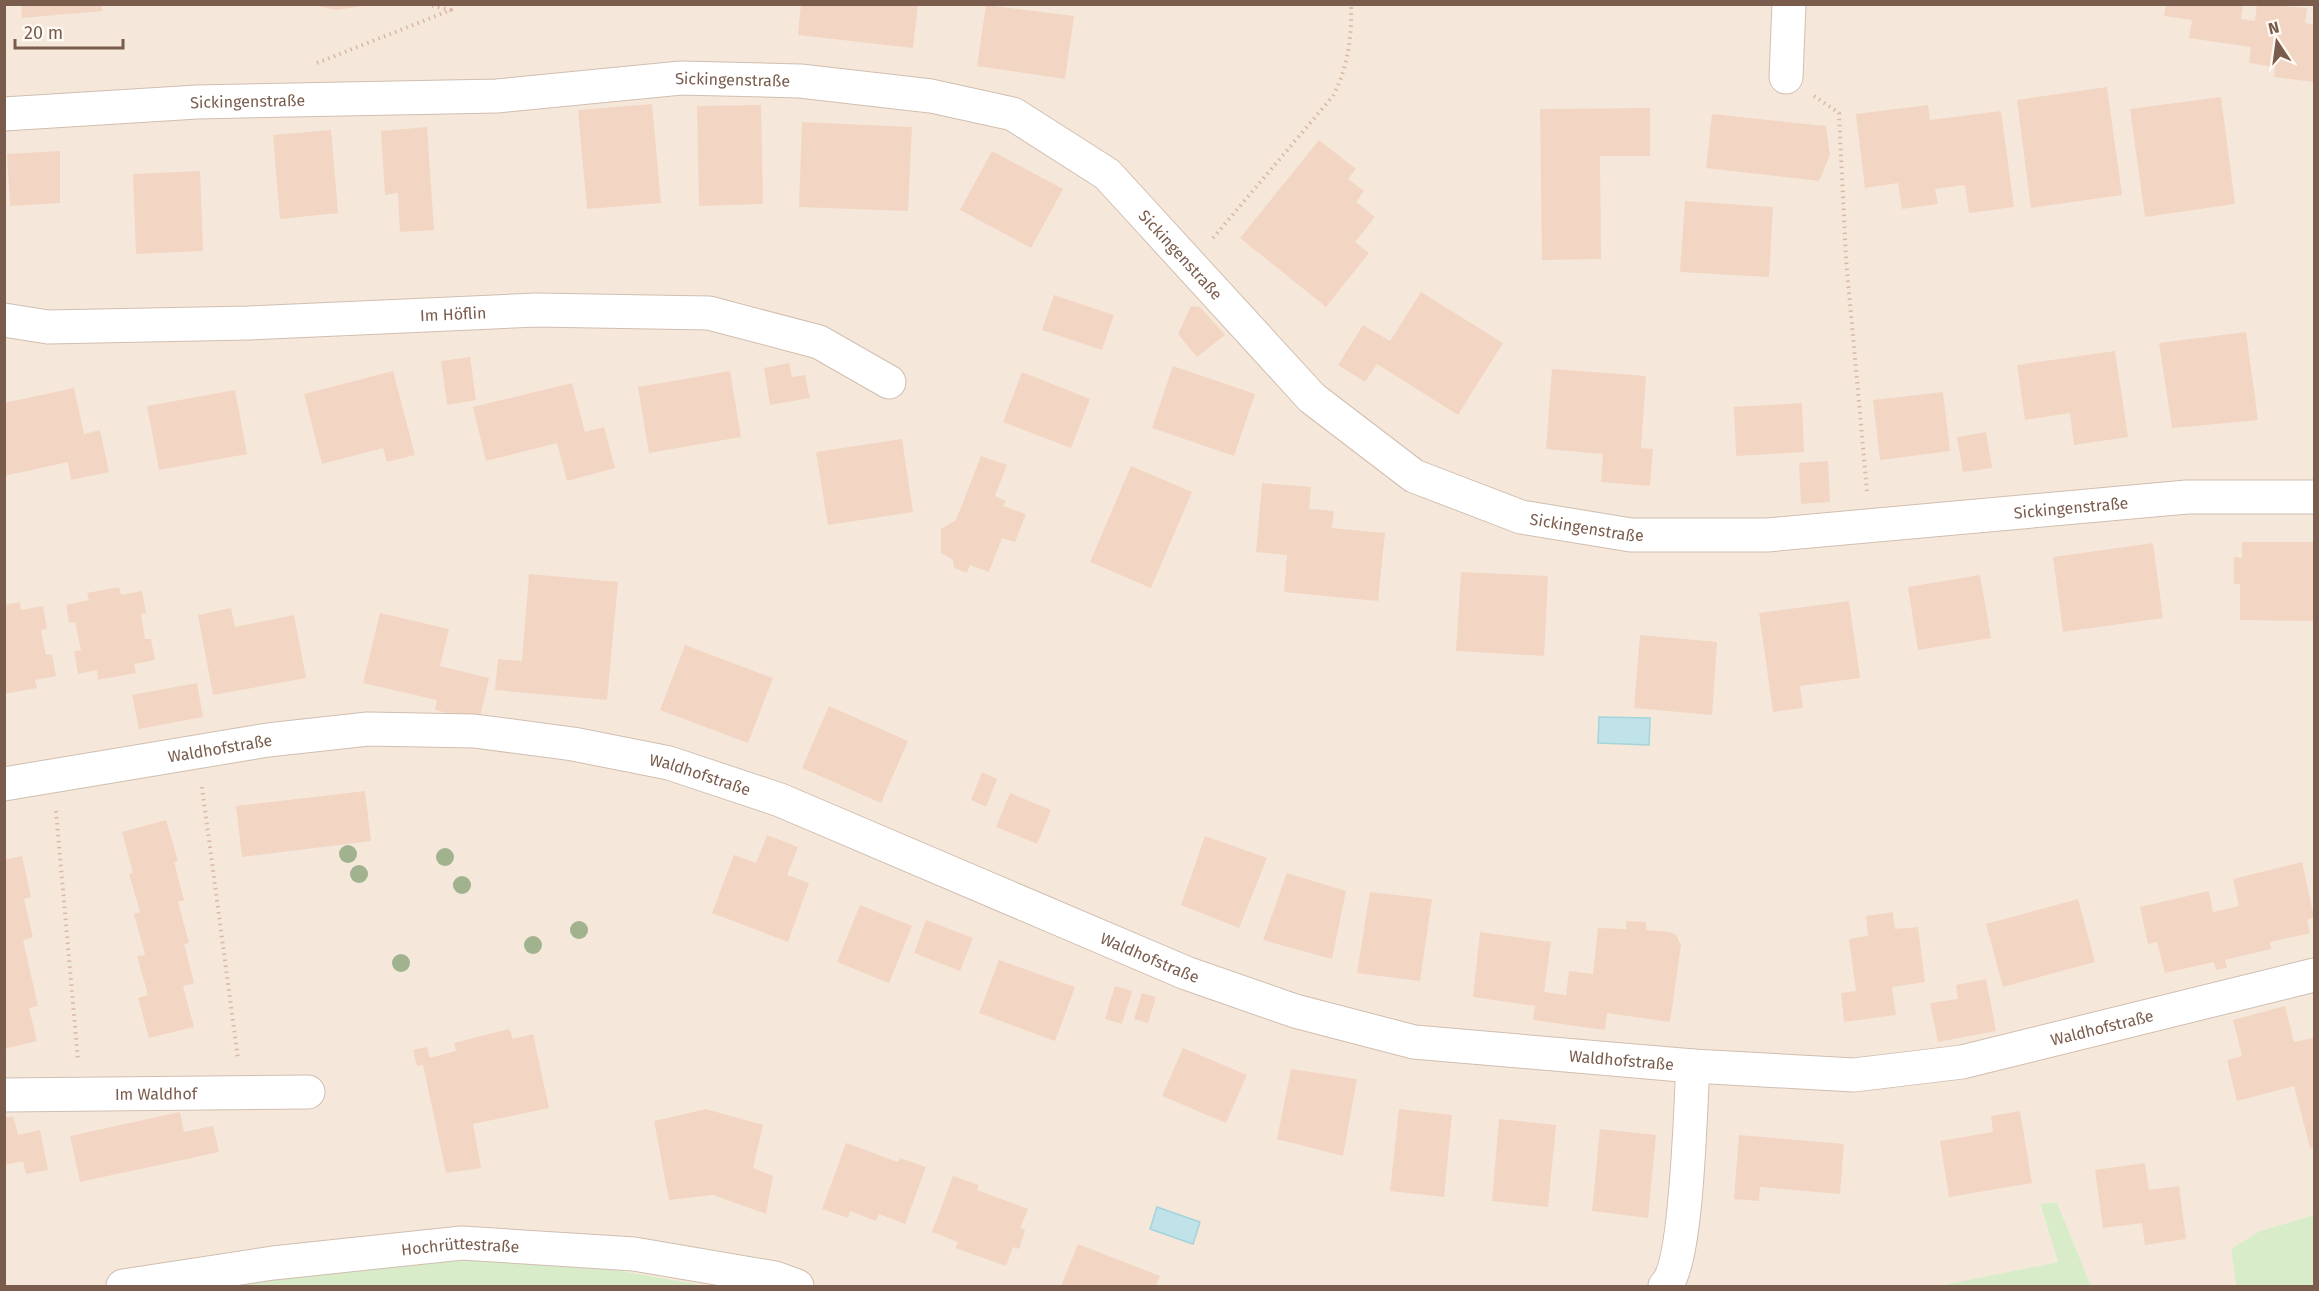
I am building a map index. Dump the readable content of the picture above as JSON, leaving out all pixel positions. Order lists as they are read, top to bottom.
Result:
{
  "streets": {
    "street": [
      "Sickingenstraße",
      "Im Höflin",
      "Waldhofstraße",
      "Im Waldhof",
      "Hochrüttestraße"
    ]
  },
  "scale_bar": "20 m",
  "north": "top"
}
